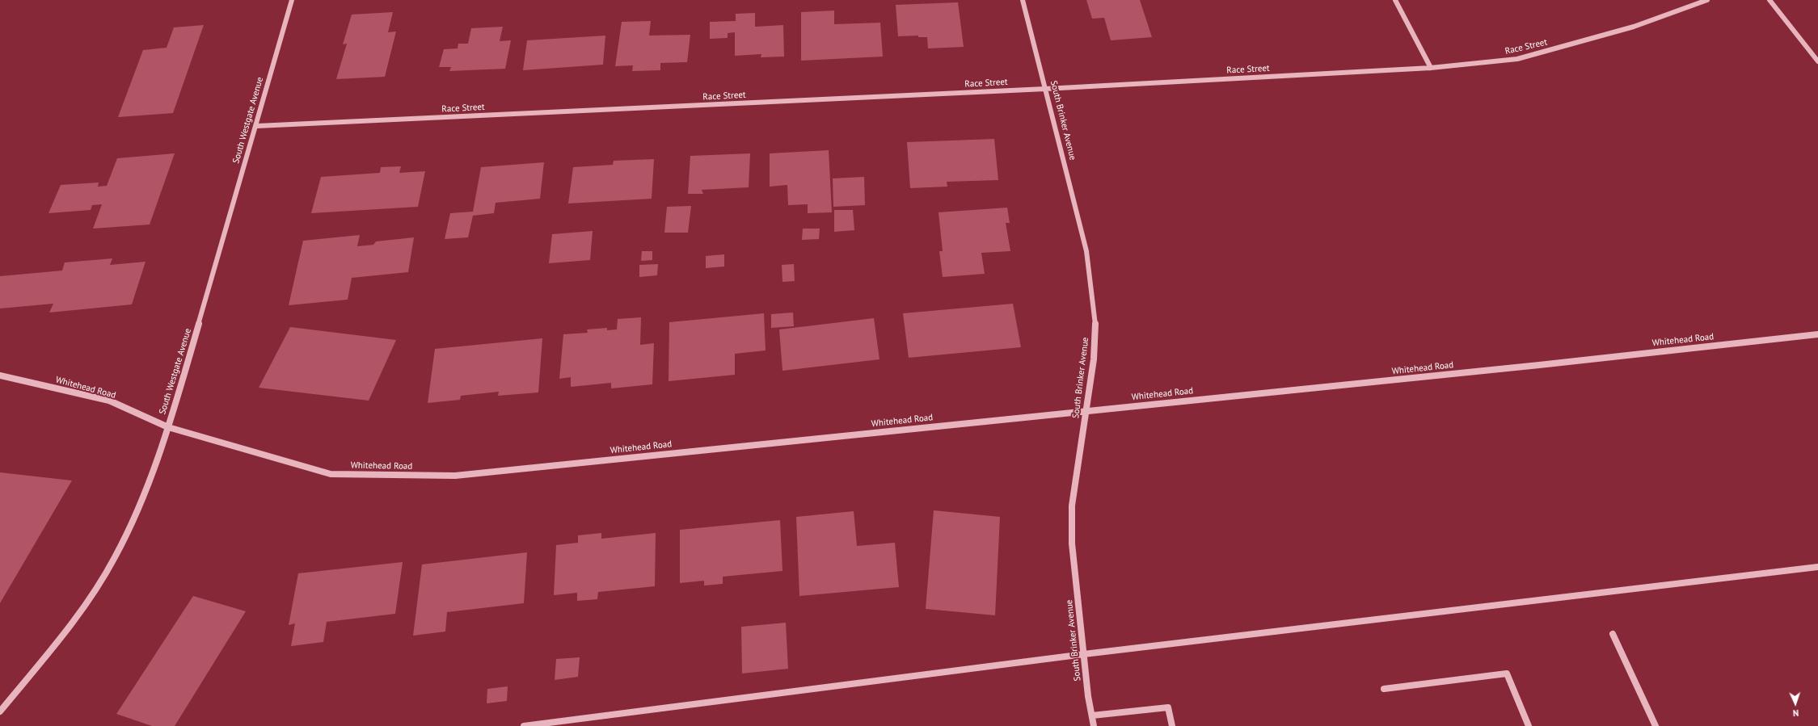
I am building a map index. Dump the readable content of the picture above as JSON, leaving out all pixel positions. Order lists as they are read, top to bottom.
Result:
{
  "streets": {
    "street": [
      "Race Street",
      "South Westgate Avenue",
      "South Brinker Avenue",
      "Whitehead Road"
    ]
  },
  "crossings": [
    ["Race Street", "South Westgate Avenue"],
    ["Race Street", "South Brinker Avenue"],
    ["South Westgate Avenue", "Whitehead Road"],
    ["South Brinker Avenue", "Whitehead Road"]
  ],
  "north": "bottom"
}
